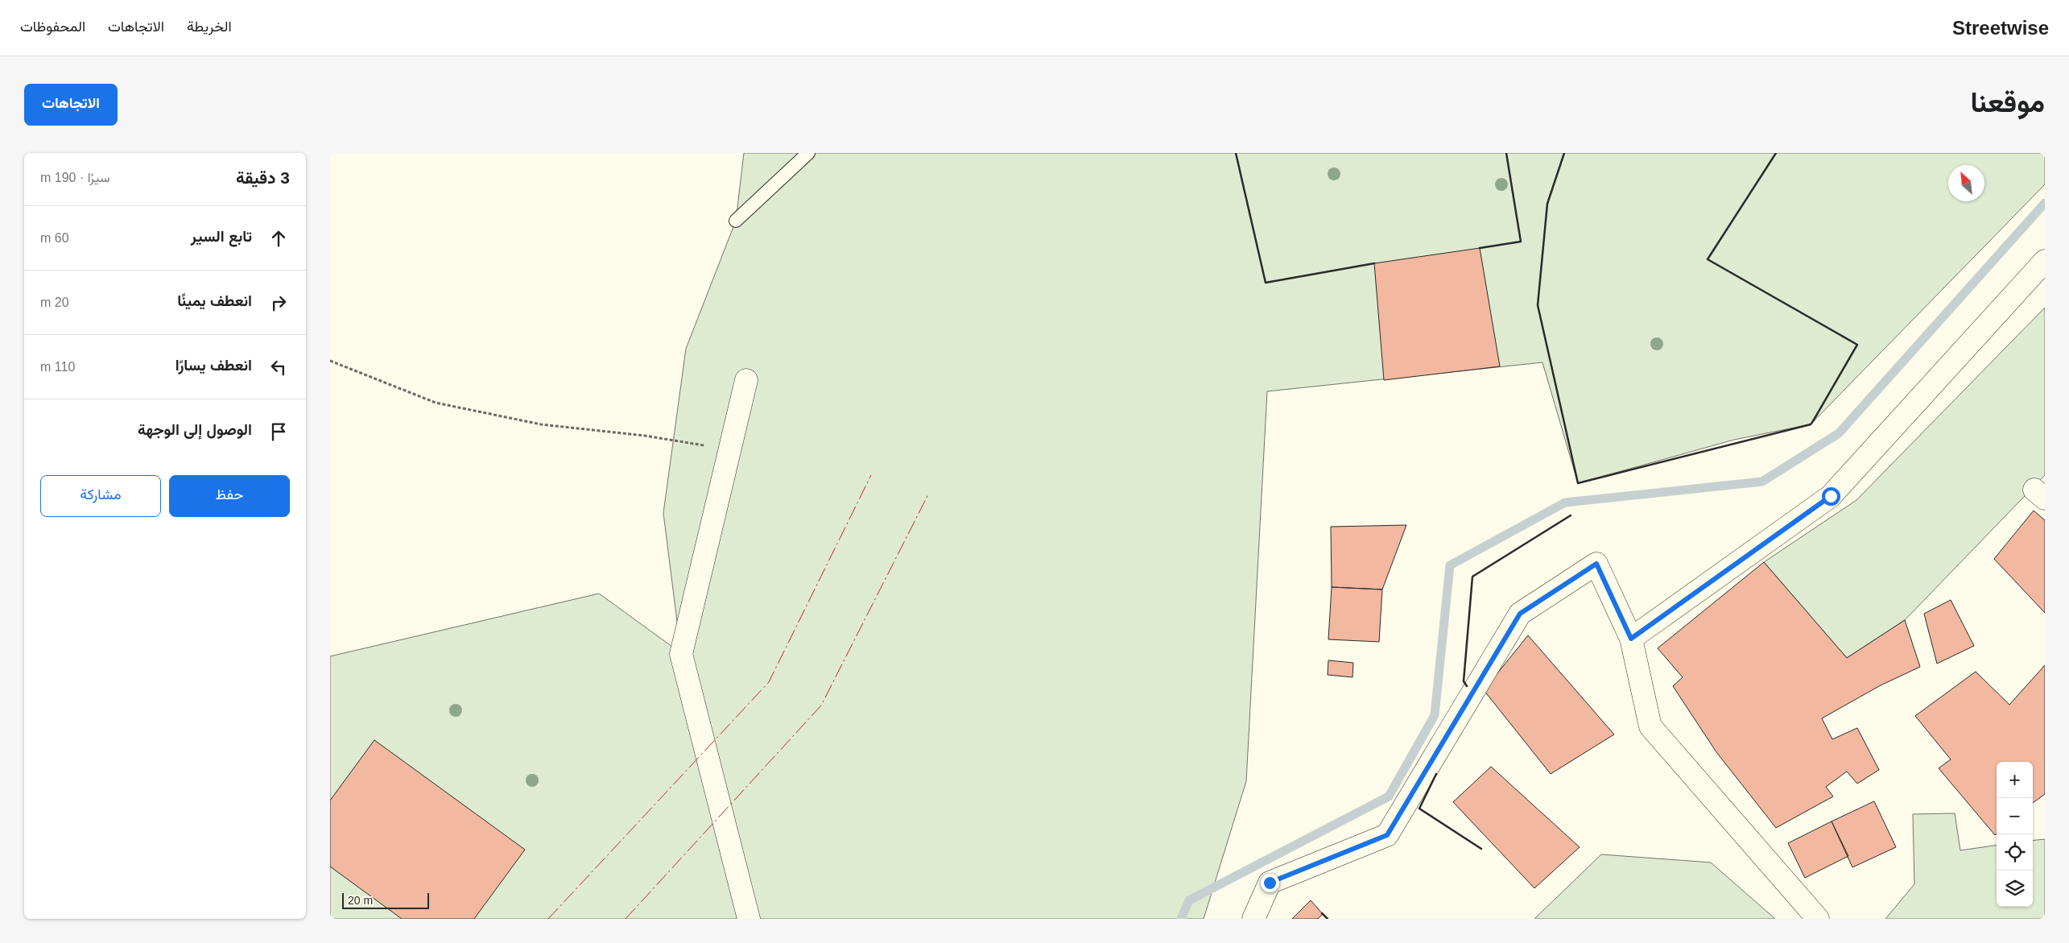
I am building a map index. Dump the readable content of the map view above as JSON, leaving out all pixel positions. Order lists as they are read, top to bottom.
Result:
{
  "scale_bar": "20 m",
  "north": "top left",
  "page": {
    "header": "Streetwise",
    "nav": ["الخريطة", "الاتجاهات", "المحفوظات"],
    "title": "موقعنا",
    "buttons": [
      "الاتجاهات",
      ["حفظ", "مشاركة"]
    ],
    "heading": ["3 دقيقة", "سيرًا · 190 m"],
    "list": [
      ["تابع السير", "60 m"],
      ["انعطف يمينًا", "20 m"],
      ["انعطف يسارًا", "110 m"],
      "الوصول إلى الوجهة"
    ],
    "map_buttons": ["+", "−"],
    "scale": "20 m"
  }
}
